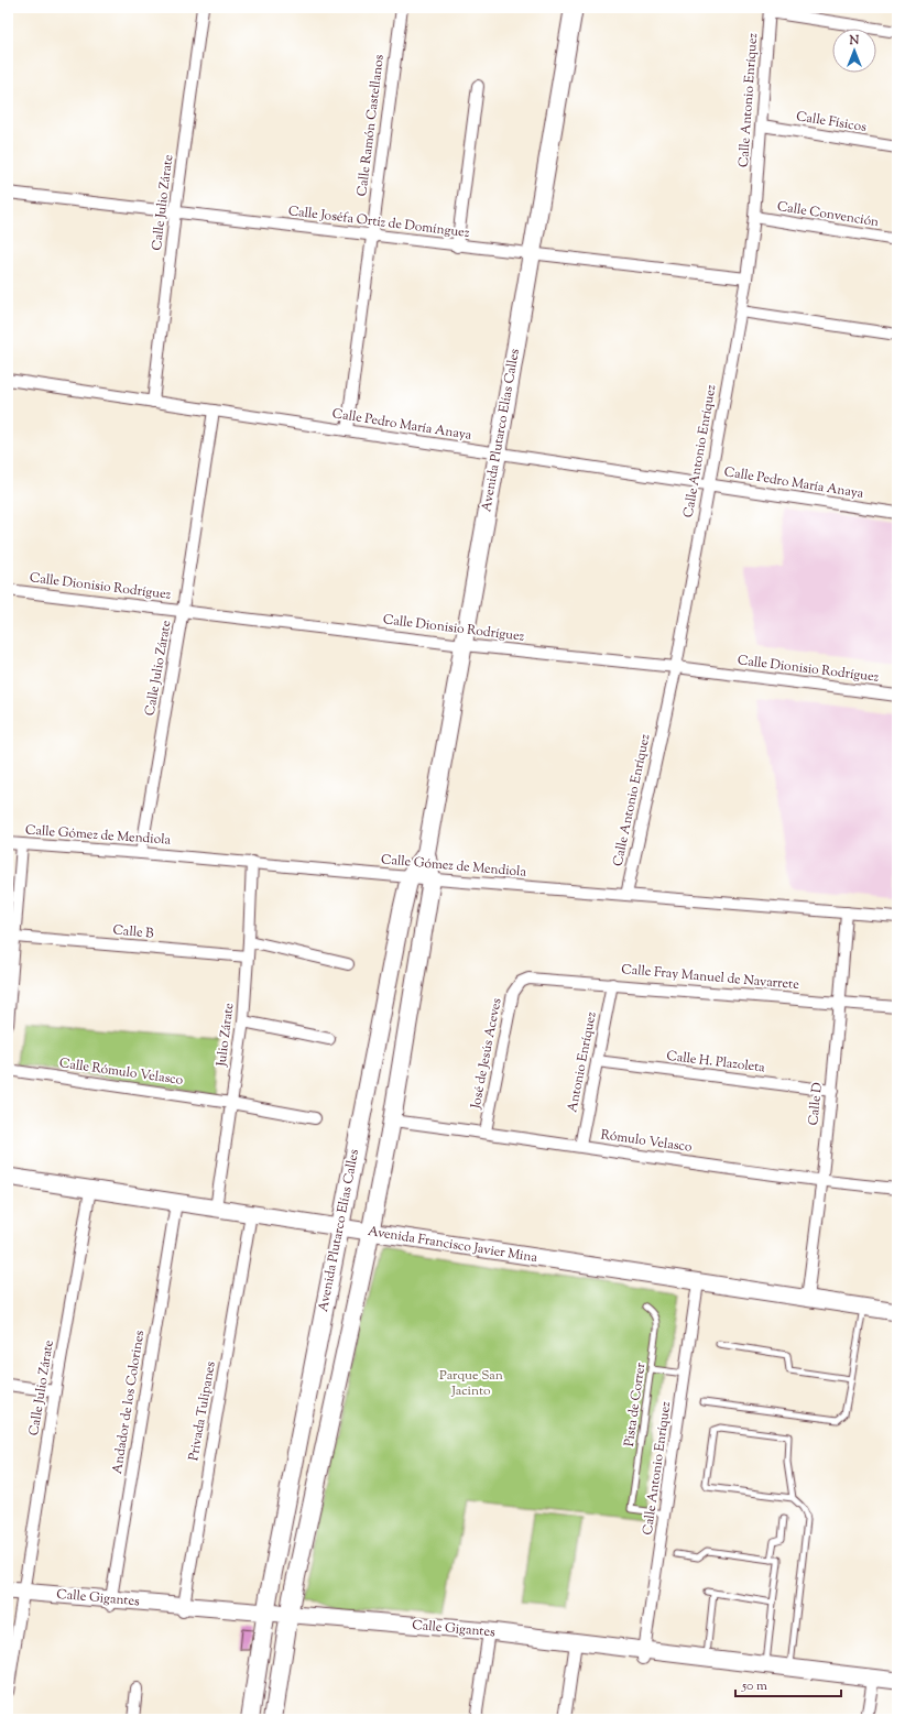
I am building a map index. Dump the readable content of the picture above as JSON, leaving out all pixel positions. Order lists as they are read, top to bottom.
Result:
{
  "streets": {
    "main road": ["Avenida Plutarco Elías Calles", "Avenida Francisco Javier Mina", "Calle Gigantes"],
    "street": [
      "Calle Antonio Enríquez",
      "Calle Físicos",
      "Calle Ramón Castellanos",
      "Calle Julio Zárate",
      "Calle Convención",
      "Calle Joséfa Ortiz de Domínguez",
      "Calle Pedro María Anaya",
      "Calle Dionisio Rodríguez",
      "Calle Gómez de Mendiola",
      "Calle B",
      "Calle Fray Manuel de Navarrete",
      "Julio Zárate",
      "José de Jesús Aceves",
      "Antonio Enríquez",
      "Calle H. Plazoleta",
      "Calle Rómulo Velasco",
      "Calle D",
      "Rómulo Velasco",
      "Andador de los Colorines",
      "Privada Tulipanes"
    ],
    "lane": ["Pista de Correr"]
  },
  "crossings": [
    ["Calle Antonio Enríquez", "Calle Físicos"],
    ["Calle Antonio Enríquez", "Calle Convención"],
    ["Calle Antonio Enríquez", "Calle Joséfa Ortiz de Domínguez"],
    ["Calle Antonio Enríquez", "Calle Pedro María Anaya"],
    ["Calle Antonio Enríquez", "Calle Dionisio Rodríguez"],
    ["Calle Antonio Enríquez", "Calle Gómez de Mendiola"],
    ["Calle Antonio Enríquez", "Avenida Francisco Javier Mina"],
    ["Calle Antonio Enríquez", "Pista de Correr"],
    ["Calle Antonio Enríquez", "Calle Gigantes"],
    ["Calle Ramón Castellanos", "Calle Joséfa Ortiz de Domínguez"],
    ["Calle Ramón Castellanos", "Calle Pedro María Anaya"],
    ["Calle Julio Zárate", "Calle Joséfa Ortiz de Domínguez"],
    ["Calle Julio Zárate", "Calle Pedro María Anaya"],
    ["Calle Julio Zárate", "Calle Dionisio Rodríguez"],
    ["Calle Julio Zárate", "Calle Gómez de Mendiola"],
    ["Calle Julio Zárate", "Avenida Francisco Javier Mina"],
    ["Calle Julio Zárate", "Calle Gigantes"],
    ["Calle Joséfa Ortiz de Domínguez", "Avenida Plutarco Elías Calles"],
    ["Calle Pedro María Anaya", "Avenida Plutarco Elías Calles"],
    ["Avenida Plutarco Elías Calles", "Calle Dionisio Rodríguez"],
    ["Avenida Plutarco Elías Calles", "Calle Gómez de Mendiola"],
    ["Avenida Plutarco Elías Calles", "Rómulo Velasco"],
    ["Avenida Plutarco Elías Calles", "Avenida Francisco Javier Mina"],
    ["Avenida Plutarco Elías Calles", "Calle Gigantes"],
    ["Calle Gómez de Mendiola", "Julio Zárate"],
    ["Calle Gómez de Mendiola", "Calle D"],
    ["Calle B", "Julio Zárate"],
    ["Calle Fray Manuel de Navarrete", "José de Jesús Aceves"],
    ["Calle Fray Manuel de Navarrete", "Antonio Enríquez"],
    ["Calle Fray Manuel de Navarrete", "Calle D"],
    ["Julio Zárate", "Calle Rómulo Velasco"],
    ["Julio Zárate", "Avenida Francisco Javier Mina"],
    ["José de Jesús Aceves", "Rómulo Velasco"],
    ["Antonio Enríquez", "Calle H. Plazoleta"],
    ["Antonio Enríquez", "Rómulo Velasco"],
    ["Calle H. Plazoleta", "Calle D"],
    ["Calle D", "Rómulo Velasco"],
    ["Calle D", "Avenida Francisco Javier Mina"],
    ["Avenida Francisco Javier Mina", "Andador de los Colorines"],
    ["Avenida Francisco Javier Mina", "Privada Tulipanes"],
    ["Andador de los Colorines", "Calle Gigantes"],
    ["Privada Tulipanes", "Calle Gigantes"]
  ],
  "parks": ["Parque San Jacinto"],
  "scale_bar": "50 m",
  "north": "top"
}
